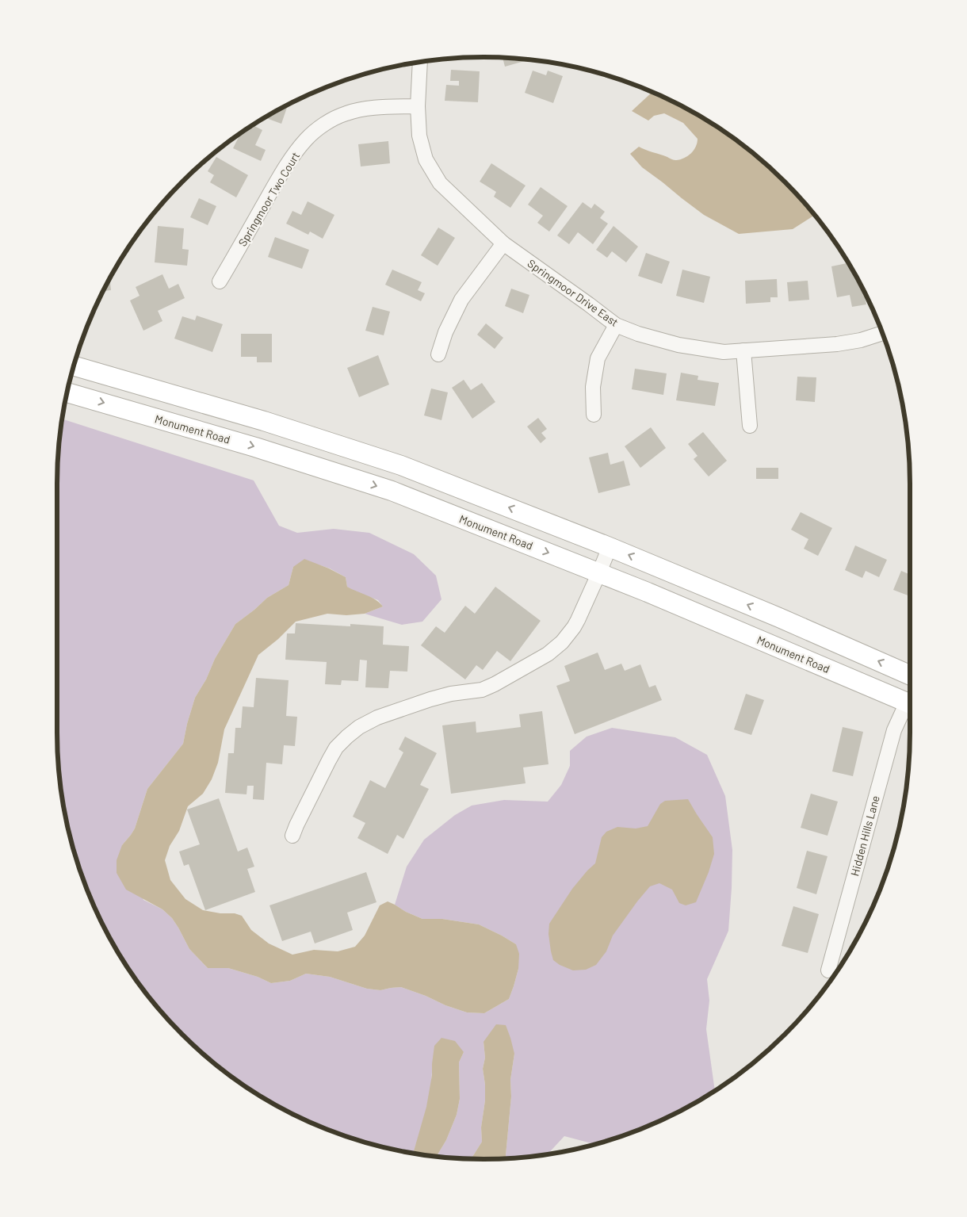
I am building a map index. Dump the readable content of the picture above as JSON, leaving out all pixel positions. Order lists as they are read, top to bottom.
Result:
{
  "streets": {
    "street": [
      "Springmoor Two Court",
      "Springmoor Drive East",
      "Monument Road",
      "Hidden Hills Lane"
    ]
  },
  "crossings": [
    ["Springmoor Two Court", "Springmoor Drive East"]
  ]
}
